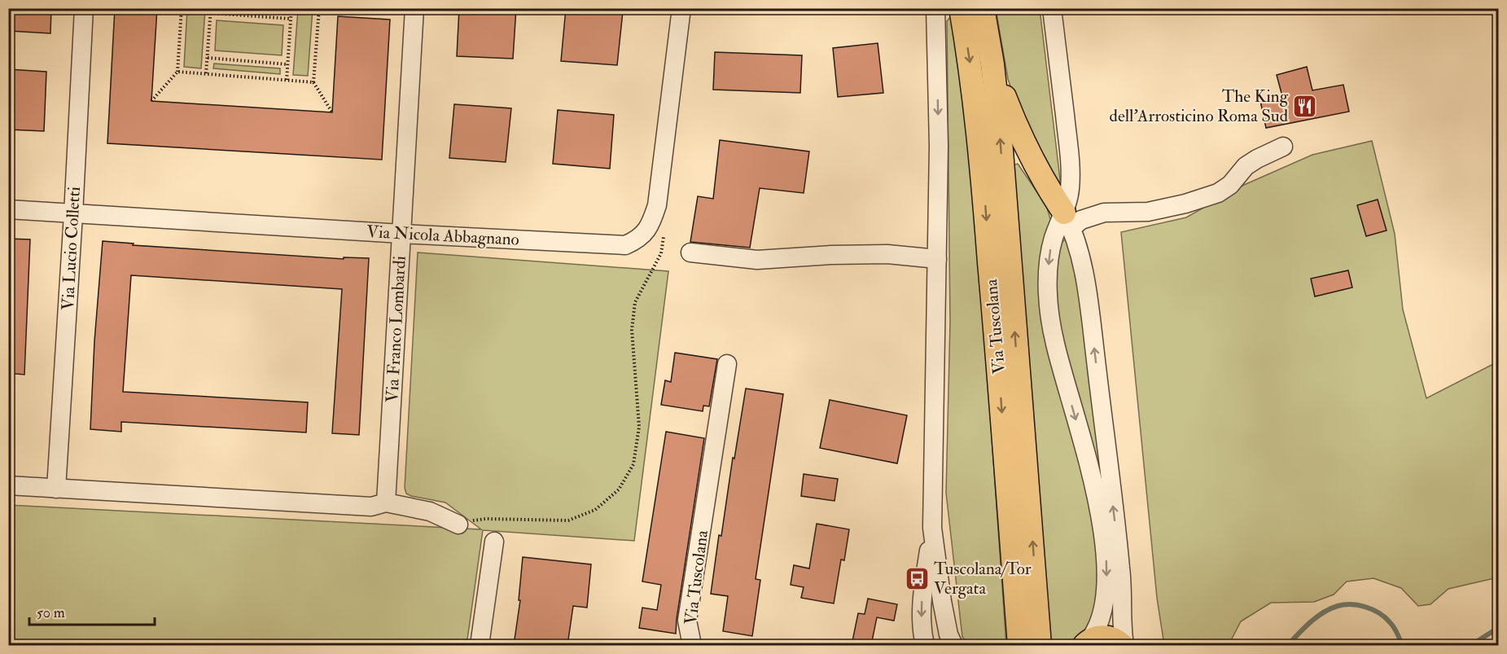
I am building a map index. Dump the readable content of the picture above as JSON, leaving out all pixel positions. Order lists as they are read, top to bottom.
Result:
{
  "streets": {
    "main road": ["Via Tuscolana"],
    "street": ["Via Nicola Abbagnano", "Via Lucio Colletti", "Via Franco Lombardi"]
  },
  "crossings": [
    ["Via Nicola Abbagnano", "Via Lucio Colletti"],
    ["Via Nicola Abbagnano", "Via Franco Lombardi"]
  ],
  "places": {
    "restaurant": ["The King dell'Arrosticino Roma Sud"],
    "bus stop": ["Tuscolana/Tor Vergata"]
  },
  "scale_bar": "50 m"
}
